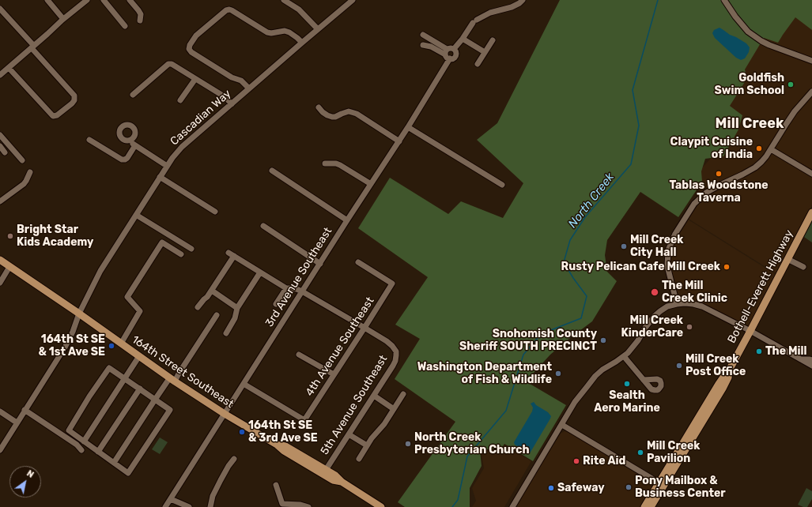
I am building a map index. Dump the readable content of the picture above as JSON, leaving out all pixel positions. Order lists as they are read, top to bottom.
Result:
{
  "streets": {
    "main road": ["Bothell-Everett Highway", "164th Street Southeast"],
    "street": [
      "Cascadian Way",
      "3rd Avenue Southeast",
      "4th Avenue Southeast",
      "5th Avenue Southeast"
    ]
  },
  "crossings": [
    ["Cascadian Way", "164th Street Southeast"],
    ["3rd Avenue Southeast", "4th Avenue Southeast"],
    ["3rd Avenue Southeast", "164th Street Southeast"],
    ["4th Avenue Southeast", "5th Avenue Southeast"],
    ["164th Street Southeast", "5th Avenue Southeast"]
  ],
  "districts": ["Mill Creek"],
  "water": ["North Creek"],
  "places": [
    "Goldfish Swim School",
    "Claypit Cuisine of India",
    "Tablas Woodstone Taverna",
    "Bright Star Kids Academy",
    "Mill Creek City Hall",
    "Rusty Pelican Cafe Mill Creek",
    "The Mill Creek Clinic",
    "Mill Creek KinderCare",
    "Snohomish County Sheriff SOUTH PRECINCT",
    "164th St SE & 1st Ave SE",
    "The Mill",
    "Mill Creek Post Office",
    "Washington Department of Fish & Wildlife",
    "Sealth Aero Marine",
    "164th St SE & 3rd Ave SE",
    "North Creek Presbyterian Church",
    "Mill Creek Pavilion",
    "Rite Aid",
    "Pony Mailbox & Business Center",
    "Safeway"
  ],
  "north": "top right"
}
